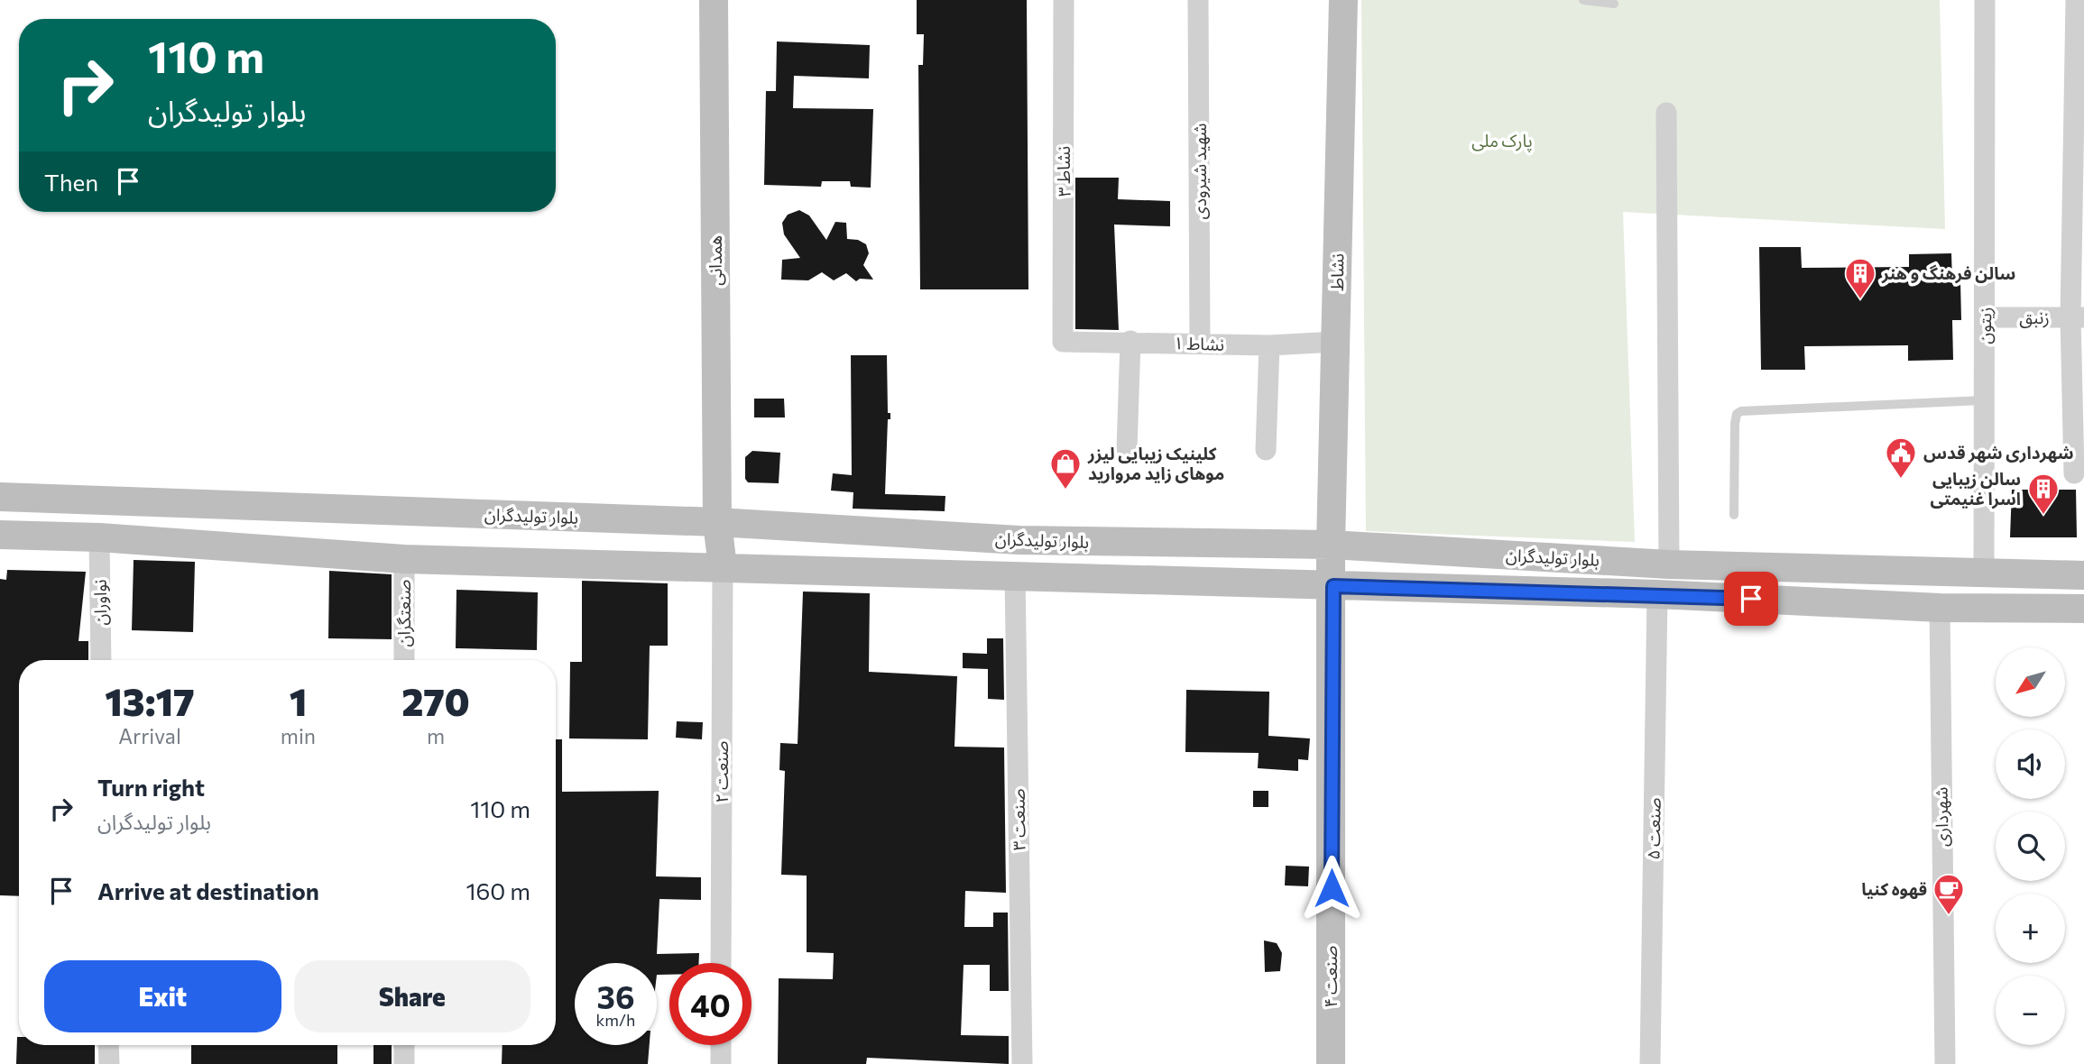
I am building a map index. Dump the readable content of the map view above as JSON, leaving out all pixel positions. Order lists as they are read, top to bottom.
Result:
{
  "streets": {
    "main road": [
      "همدانی",
      "نشاط",
      "بلوار تولیدگران",
      "صنعت ۴"
    ],
    "street": [
      "نشاط ۳",
      "شهید شیرودی",
      "زنبق",
      "زیتون",
      "نشاط ۱",
      "نواوران",
      "صنعتگران",
      "صنعت ۲",
      "شهرداری",
      "صنعت ۳",
      "صنعت ۵"
    ]
  },
  "crossings": [
    ["نشاط ۳", "نشاط ۱"],
    ["شهید شیرودی", "نشاط ۱"],
    ["همدانی", "بلوار تولیدگران"],
    ["همدانی", "صنعت ۲"],
    ["نشاط", "نشاط ۱"],
    ["نشاط", "بلوار تولیدگران"],
    ["نشاط", "صنعت ۴"],
    ["زنبق", "زیتون"],
    ["زیتون", "بلوار تولیدگران"],
    ["بلوار تولیدگران", "نواوران"],
    ["بلوار تولیدگران", "صنعتگران"],
    ["بلوار تولیدگران", "صنعت ۲"],
    ["بلوار تولیدگران", "شهرداری"],
    ["بلوار تولیدگران", "صنعت ۳"],
    ["بلوار تولیدگران", "صنعت ۵"],
    ["بلوار تولیدگران", "صنعت ۴"]
  ],
  "parks": ["پارک ملی"],
  "places": {
    "building": ["سالن فرهنگ و هنر", "سالن زیبایی اسرا غنیمتی"],
    "public building": ["شهرداری شهر قدس"],
    "shop": ["کلینیک زیبایی لیزر موهای زاید مروارید"],
    "cafe": ["قهوه کنیا"]
  },
  "north": "bottom left",
  "page": {
    "turn": ["110 m", "بلوار تولیدگران"],
    "then": "Then",
    "map_buttons": ["+", "−"],
    "eta": [
      "13:17",
      "Arrival",
      "1",
      "min",
      "270",
      "m"
    ],
    "list": [
      {
        "name": "Turn right",
        "note": "بلوار تولیدگران",
        "value": "110 m"
      },
      {
        "name": "Arrive at destination",
        "value": "160 m"
      }
    ],
    "buttons": ["Exit", "Share"],
    "speed": "36 km/h",
    "limit": "40"
  }
}
